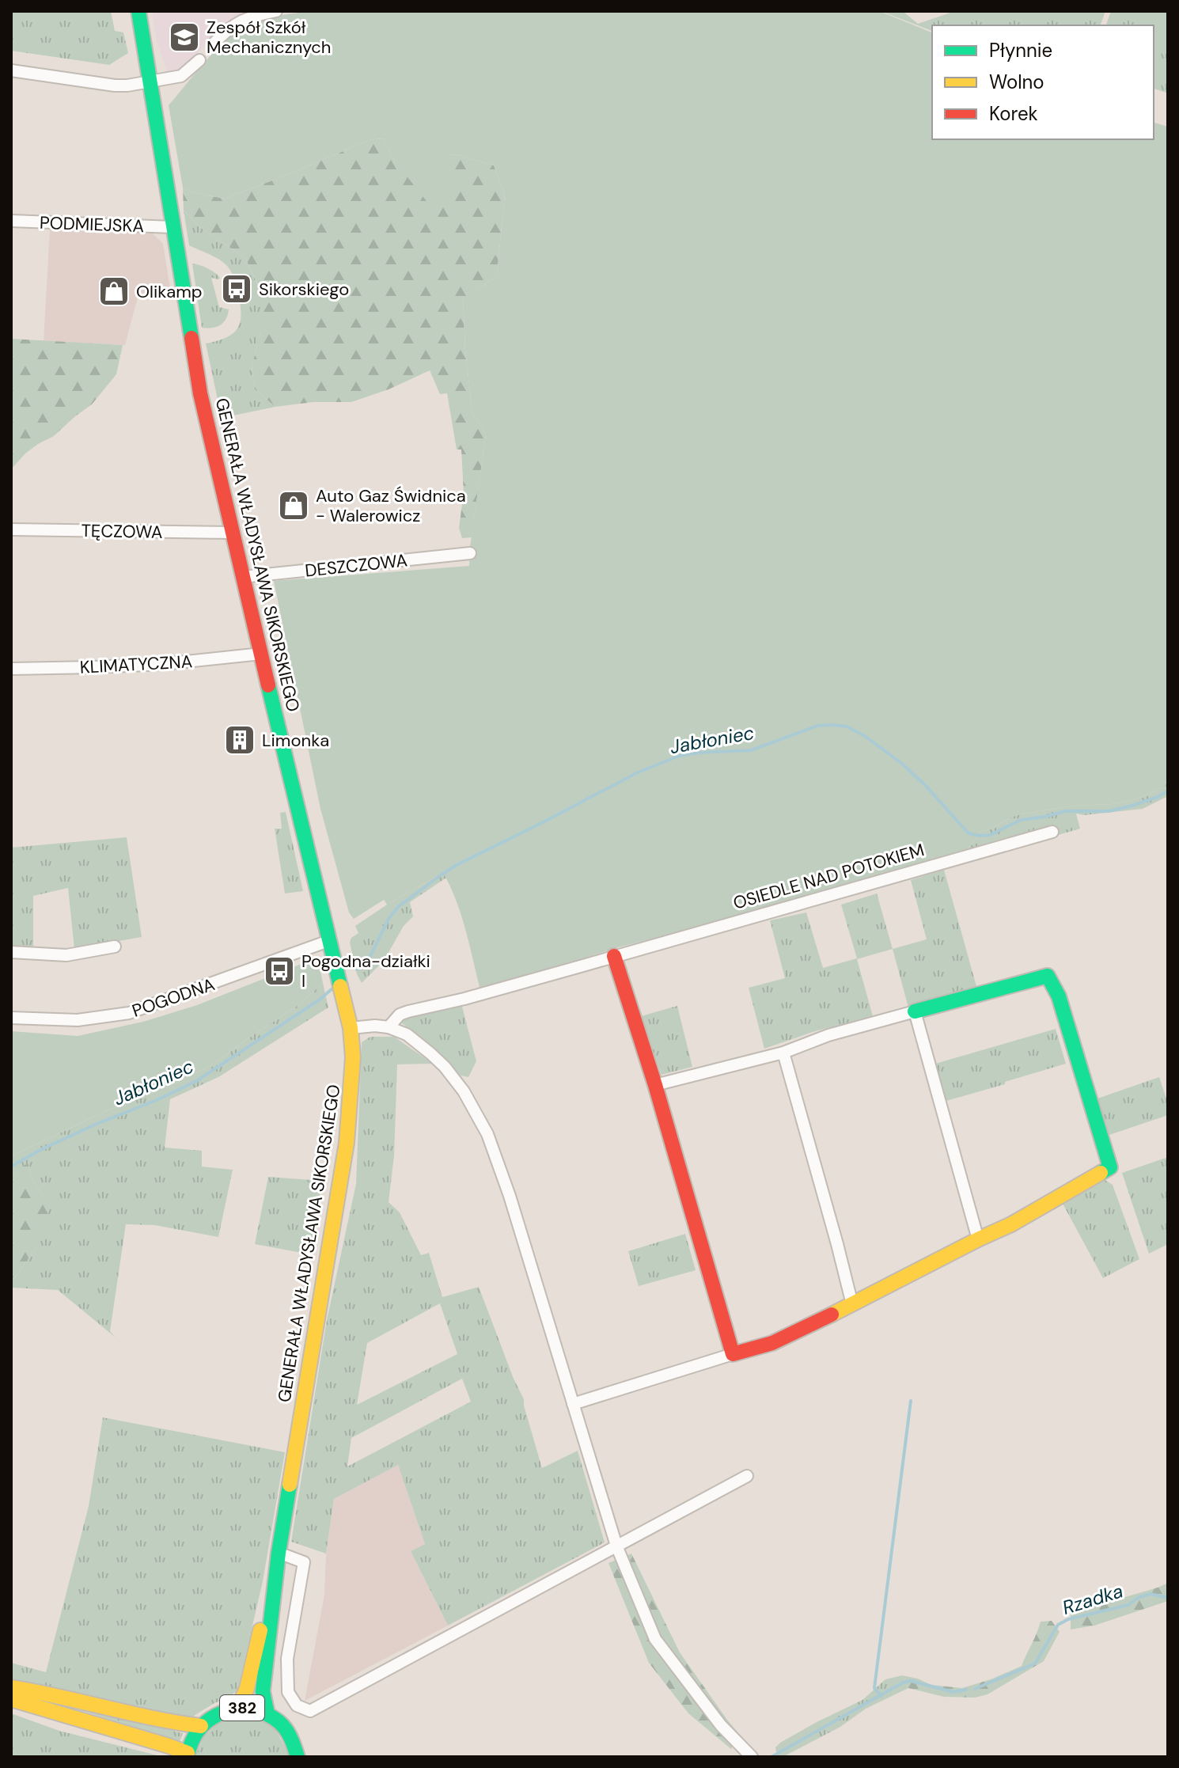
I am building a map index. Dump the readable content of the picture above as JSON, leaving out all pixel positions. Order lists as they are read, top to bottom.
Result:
{
  "streets": {
    "street": [
      "PODMIEJSKA",
      "TĘCZOWA",
      "GENERAŁA WŁADYSŁAWA SIKORSKIEGO",
      "DESZCZOWA",
      "KLIMATYCZNA",
      "OSIEDLE NAD POTOKIEM",
      "POGODNA",
      "382"
    ]
  },
  "crossings": [
    ["PODMIEJSKA", "GENERAŁA WŁADYSŁAWA SIKORSKIEGO"],
    ["TĘCZOWA", "GENERAŁA WŁADYSŁAWA SIKORSKIEGO"],
    ["GENERAŁA WŁADYSŁAWA SIKORSKIEGO", "DESZCZOWA"],
    ["GENERAŁA WŁADYSŁAWA SIKORSKIEGO", "KLIMATYCZNA"],
    ["GENERAŁA WŁADYSŁAWA SIKORSKIEGO", "POGODNA"],
    ["GENERAŁA WŁADYSŁAWA SIKORSKIEGO", "382"]
  ],
  "water": ["Jabłoniec", "Rzadka"],
  "places": {
    "school or university": ["Zespół Szkół Mechanicznych"],
    "bus stop": ["Sikorskiego", "Pogodna-działki I"],
    "shop": ["Olikamp", "Auto Gaz Świdnica - Walerowicz"],
    "building": ["Limonka"]
  },
  "legend": ["Płynnie", "Wolno", "Korek"]
}
